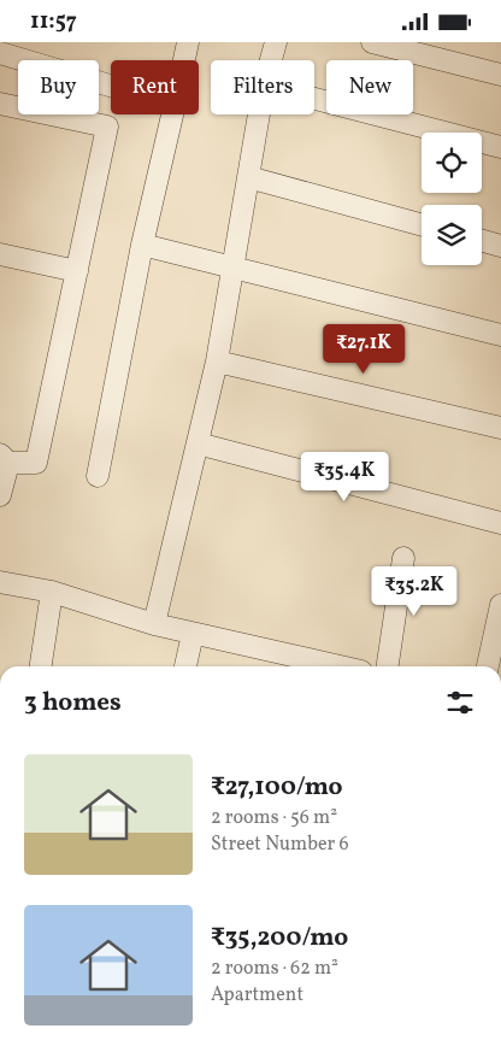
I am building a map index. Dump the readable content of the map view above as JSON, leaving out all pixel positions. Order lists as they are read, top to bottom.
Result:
{
  "page": {
    "status": "11:57",
    "chip": [
      "Buy",
      "Rent",
      "Filters",
      "New"
    ],
    "price": ["₹27.1K", "₹35.4K", "₹35.2K"],
    "heading": "3 homes",
    "list": [
      {
        "name": "₹27,100/mo",
        "note": "2 rooms · 56 m² · Street Number 6"
      },
      {
        "name": "₹35,200/mo",
        "note": "2 rooms · 62 m² · Apartment"
      }
    ]
  }
}
